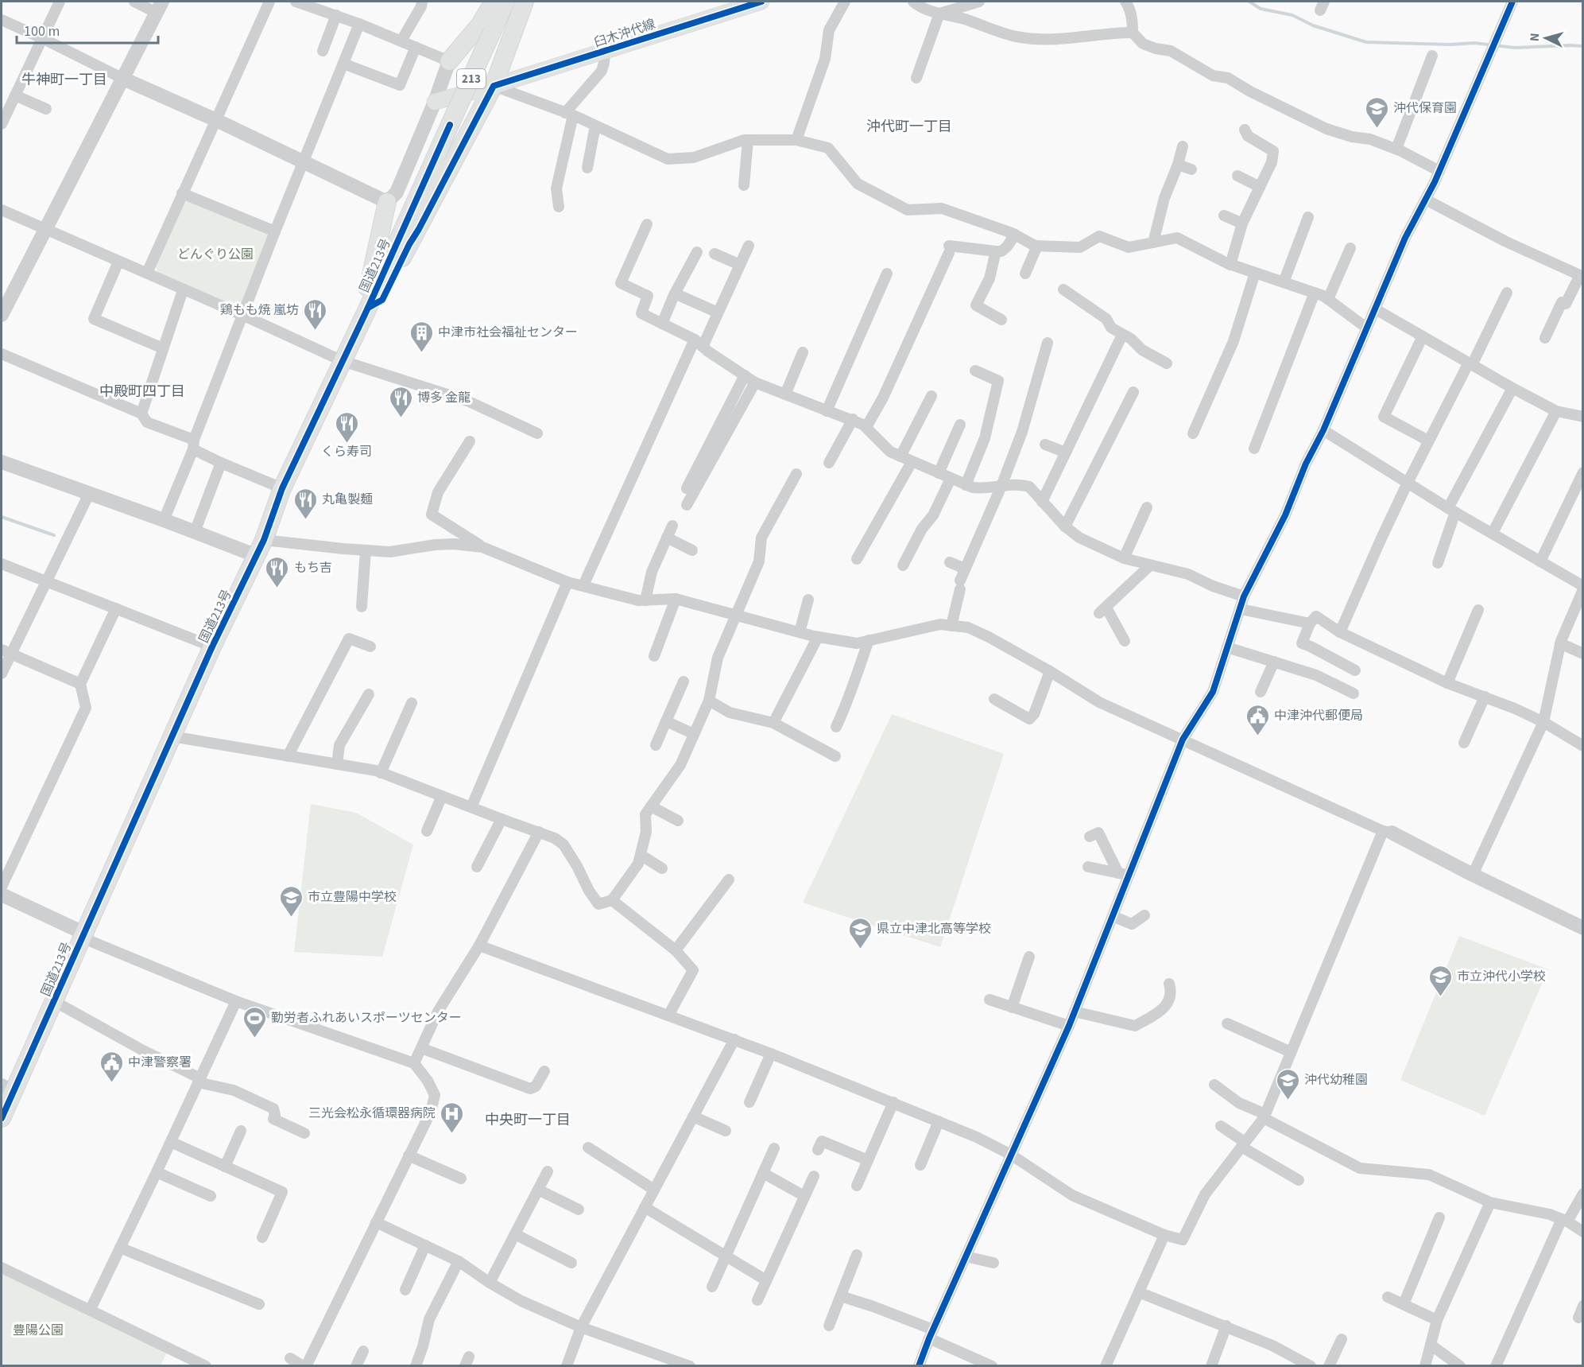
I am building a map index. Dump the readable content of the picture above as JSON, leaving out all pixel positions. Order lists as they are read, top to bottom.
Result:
{
  "streets": {
    "highway": ["213", "国道213号"],
    "main road": ["臼木沖代線"]
  },
  "districts": [
    "牛神町一丁目",
    "沖代町一丁目",
    "中殿町四丁目",
    "中央町一丁目"
  ],
  "parks": ["どんぐり公園", "豊陽公園"],
  "places": {
    "school or university": [
      "沖代保育園",
      "市立豊陽中学校",
      "県立中津北高等学校",
      "市立沖代小学校",
      "沖代幼稚園"
    ],
    "restaurant": [
      "鶏もも焼 嵐坊",
      "博多 金龍",
      "くら寿司",
      "丸亀製麺",
      "もち吉"
    ],
    "building": ["中津市社会福祉センター"],
    "public building": ["中津沖代郵便局", "中津警察署"],
    "sports": ["勤労者ふれあいスポーツセンター"],
    "hospital": ["三光会松永循環器病院"]
  },
  "scale_bar": "100 m",
  "north": "left"
}
